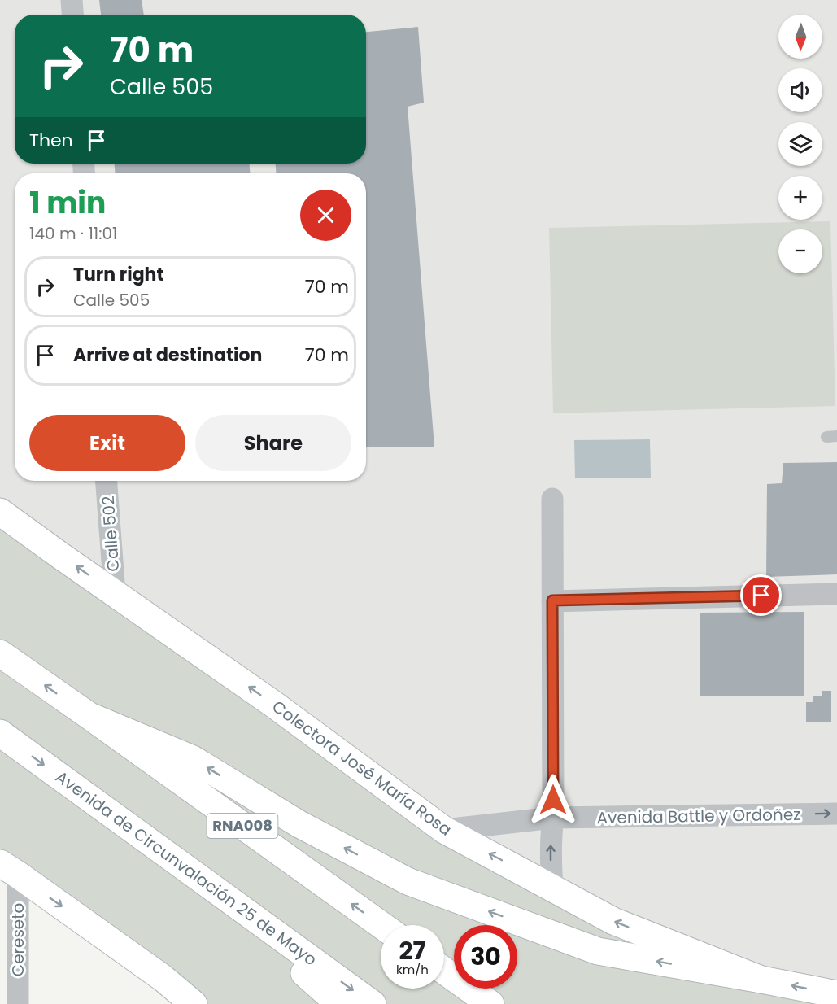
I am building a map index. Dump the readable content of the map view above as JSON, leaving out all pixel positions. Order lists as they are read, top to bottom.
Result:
{
  "streets": {
    "main road": ["Colectora José María Rosa", "RNA008", "Avenida de Circunvalación 25 de Mayo"],
    "street": ["Calle 502", "Avenida Battle y Ordoñez", "Cereseto"]
  },
  "crossings": [
    ["Calle 502", "Colectora José María Rosa"],
    ["Colectora José María Rosa", "Avenida Battle y Ordoñez"]
  ],
  "one_way": ["Avenida Battle y Ordoñez"],
  "north": "bottom",
  "page": {
    "map_buttons": ["+", "−"],
    "turn": ["70 m", "Calle 505"],
    "then": "Then",
    "heading": ["1 min", "140 m · 11:01"],
    "list": [
      {
        "name": "Turn right",
        "note": "Calle 505",
        "value": "70 m"
      },
      {
        "name": "Arrive at destination",
        "value": "70 m"
      }
    ],
    "buttons": ["Exit", "Share"],
    "speed": "27 km/h",
    "limit": "30"
  }
}
